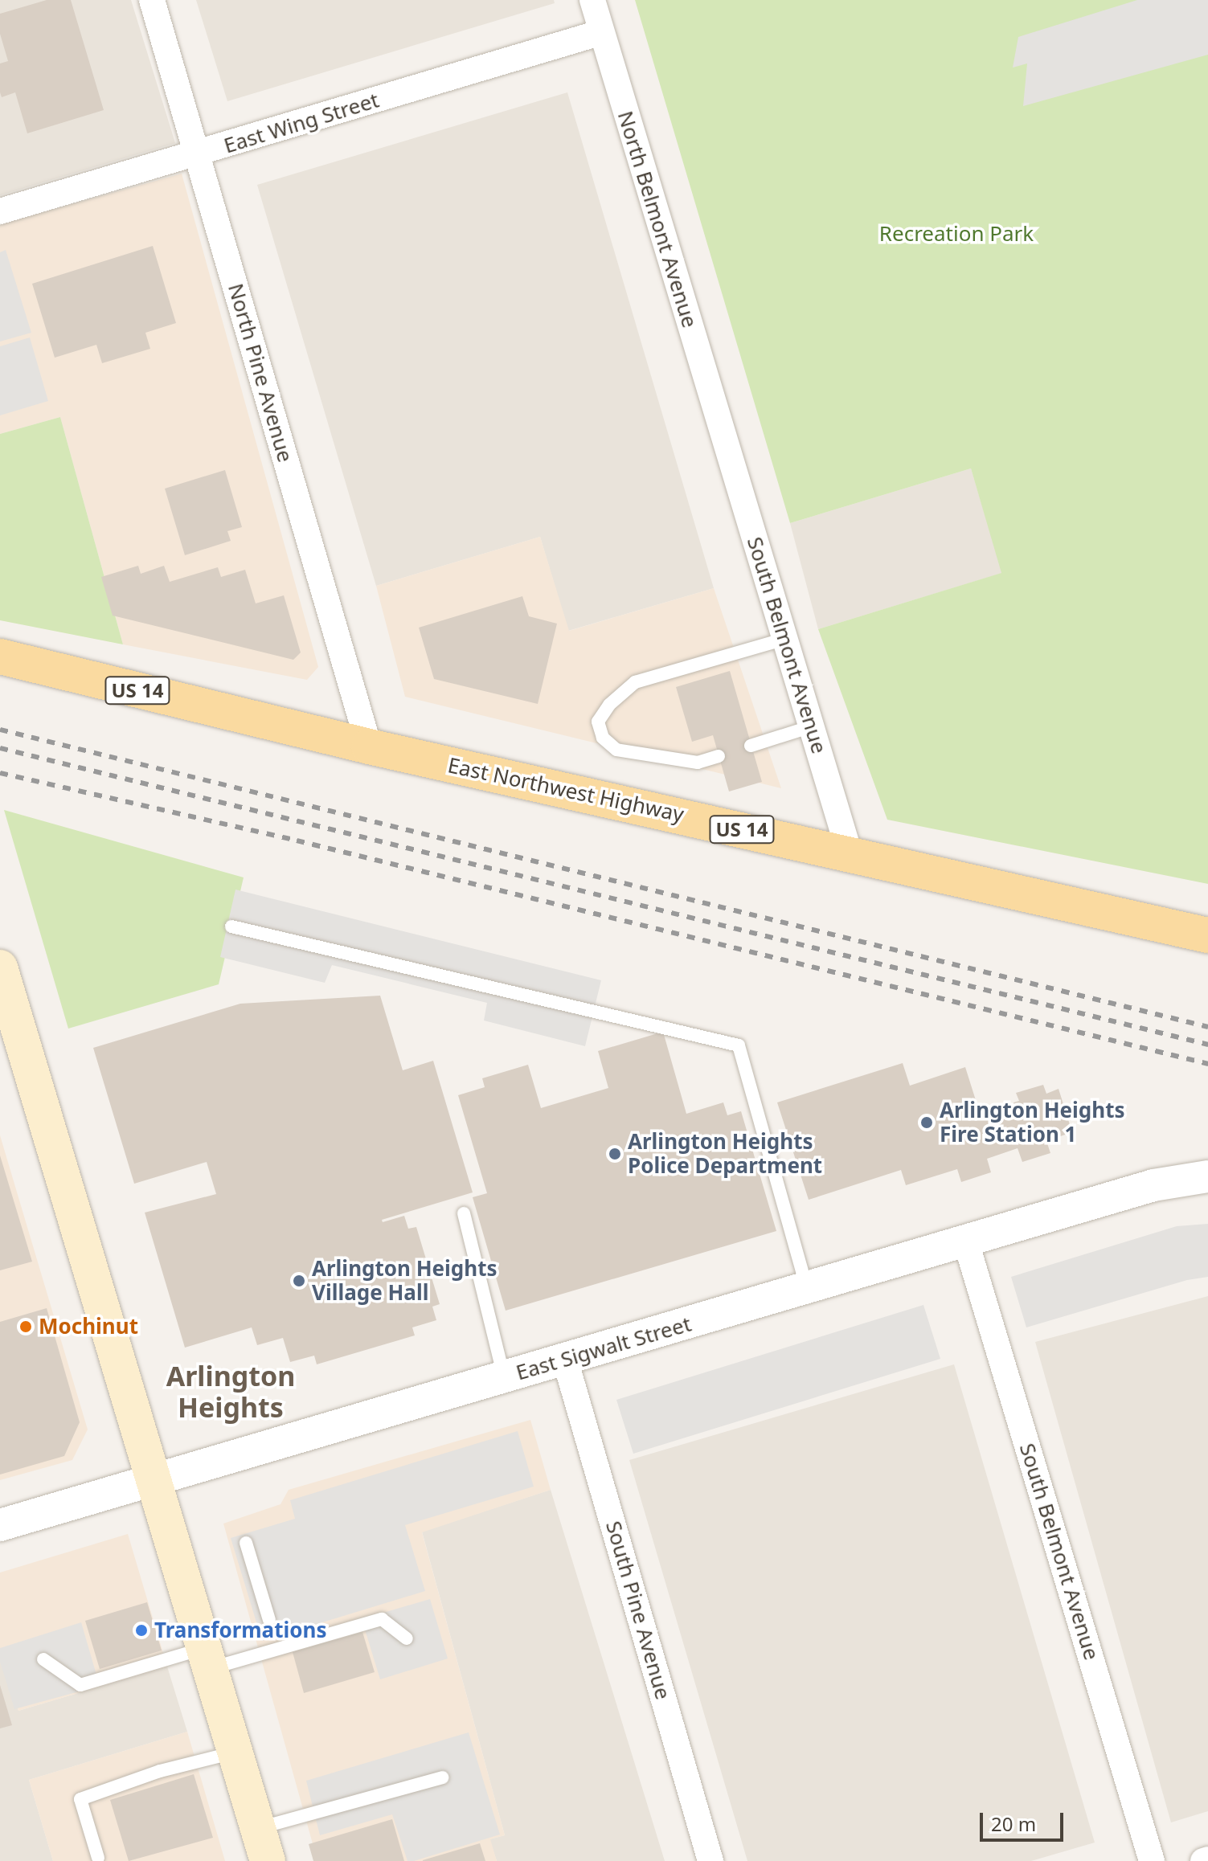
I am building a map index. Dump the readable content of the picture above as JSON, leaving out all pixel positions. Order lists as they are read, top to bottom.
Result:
{
  "streets": {
    "main road": ["US 14", "East Northwest Highway"],
    "street": [
      "East Wing Street",
      "North Belmont Avenue",
      "North Pine Avenue",
      "South Belmont Avenue",
      "East Sigwalt Street",
      "South Pine Avenue"
    ]
  },
  "crossings": [
    ["East Wing Street", "North Belmont Avenue"],
    ["East Wing Street", "North Pine Avenue"],
    ["North Belmont Avenue", "South Belmont Avenue"],
    ["North Pine Avenue", "East Northwest Highway"],
    ["South Belmont Avenue", "East Northwest Highway"],
    ["South Belmont Avenue", "East Sigwalt Street"],
    ["East Sigwalt Street", "South Pine Avenue"]
  ],
  "districts": ["Arlington Heights"],
  "parks": ["Recreation Park"],
  "places": [
    "Arlington Heights Fire Station 1",
    "Arlington Heights Police Department",
    "Arlington Heights Village Hall",
    "Mochinut",
    "Transformations"
  ],
  "scale_bar": "20 m"
}
